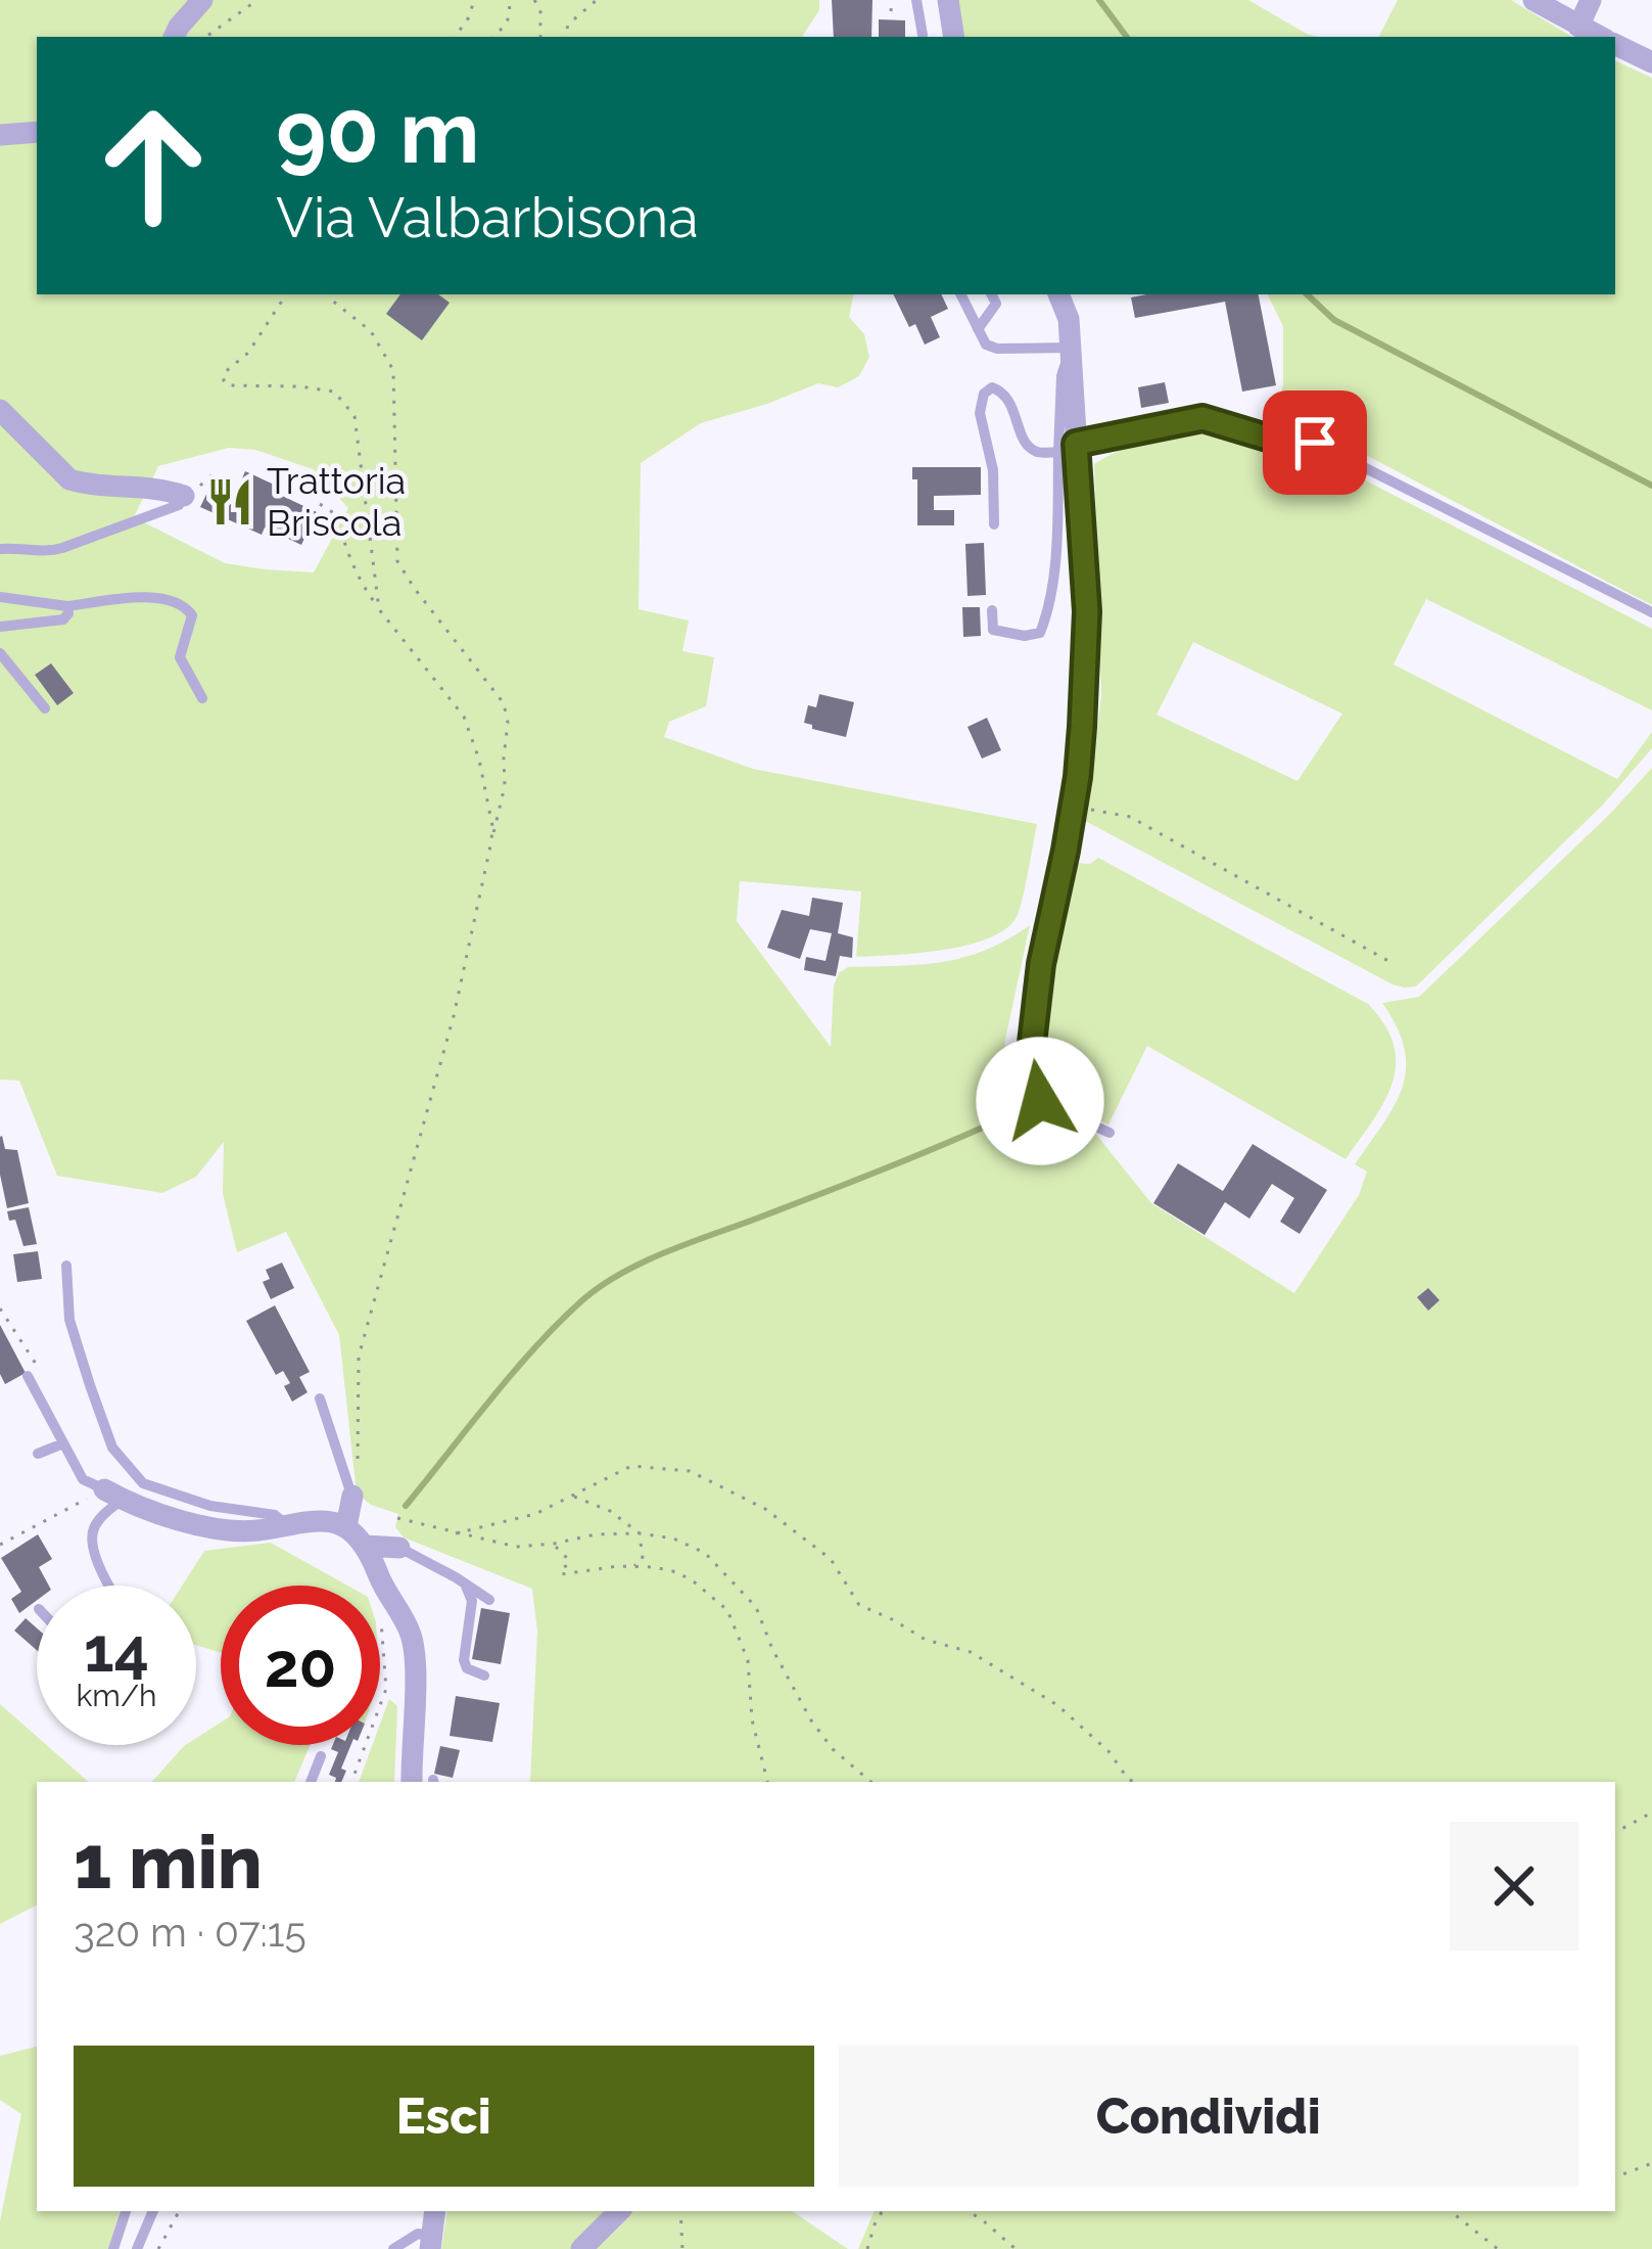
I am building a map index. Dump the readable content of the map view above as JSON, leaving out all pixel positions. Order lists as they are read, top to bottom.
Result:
{
  "places": {
    "restaurant": ["Trattoria Briscola"]
  },
  "page": {
    "turn": ["90 m", "Via Valbarbisona"],
    "speed": "14 km/h",
    "limit": "20",
    "heading": ["1 min", "320 m · 07:15"],
    "buttons": ["Esci", "Condividi"]
  }
}
